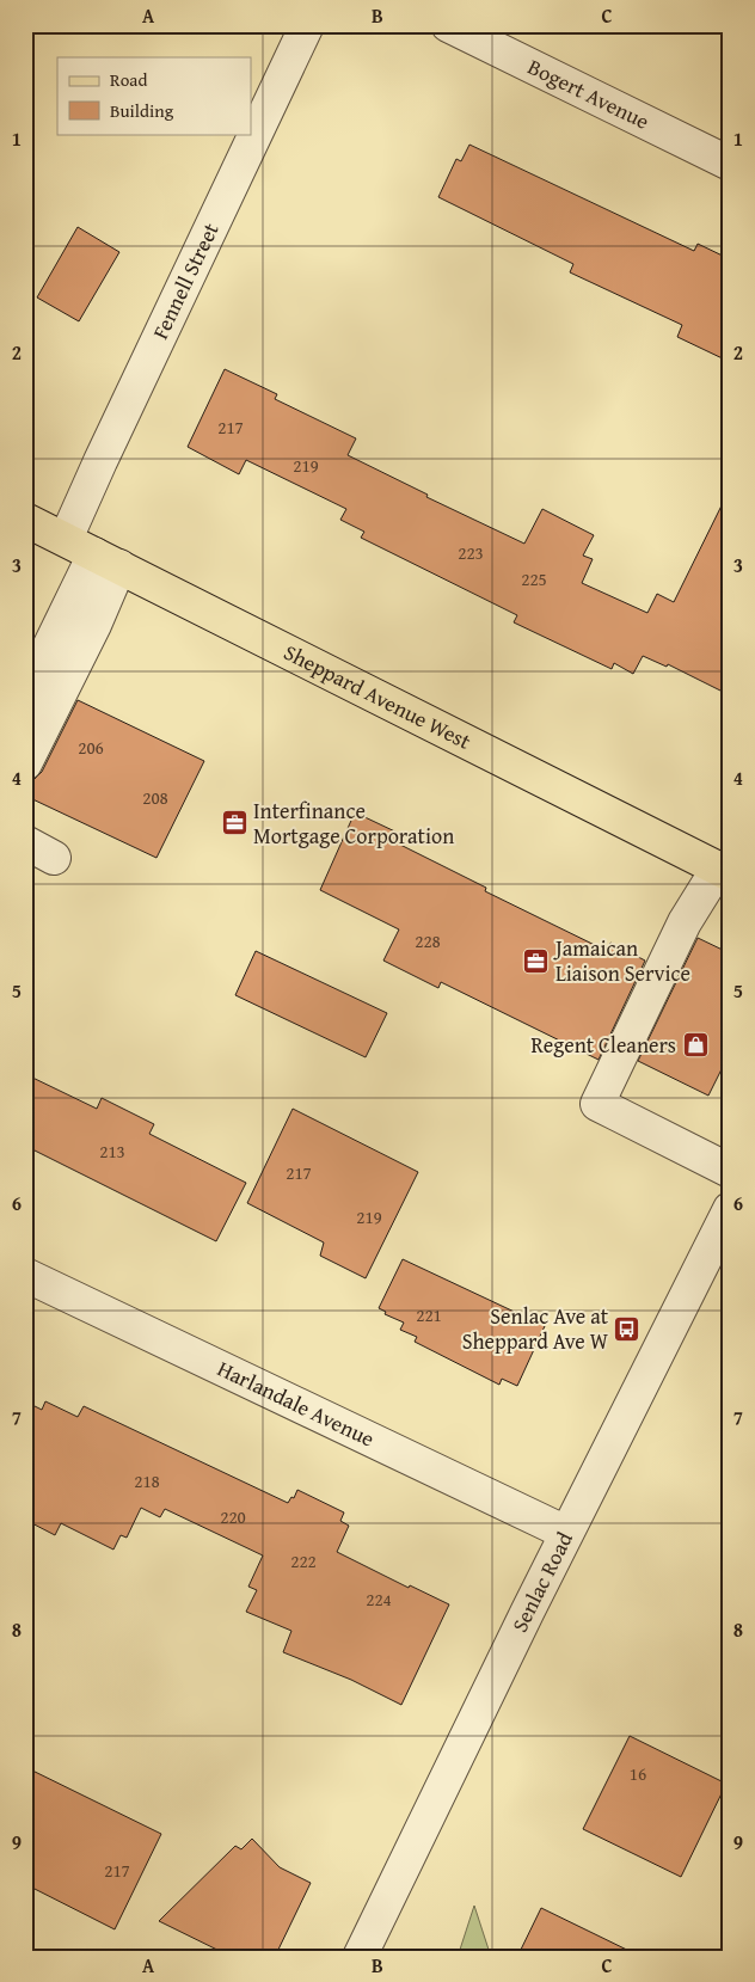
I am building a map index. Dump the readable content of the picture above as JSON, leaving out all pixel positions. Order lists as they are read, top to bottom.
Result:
{
  "streets": {
    "main road": ["Sheppard Avenue West"],
    "street": [
      "Bogert Avenue",
      "Fennell Street",
      "Harlandale Avenue",
      "Senlac Road"
    ]
  },
  "crossings": [
    ["Fennell Street", "Sheppard Avenue West"],
    ["Harlandale Avenue", "Senlac Road"]
  ],
  "places": {
    "office": ["Interfinance Mortgage Corporation", "Jamaican Liaison Service"],
    "shop": ["Regent Cleaners"],
    "bus stop": ["Senlac Ave at Sheppard Ave W"]
  },
  "house_numbers": [
    "217",
    "219",
    "223",
    "225",
    "206",
    "208",
    "228",
    "213",
    "217",
    "219",
    "221",
    "218",
    "220",
    "222",
    "224",
    "16",
    "217"
  ],
  "legend": ["Road", "Building"],
  "grid": {
    "columns": ["A", "B", "C"],
    "rows": [
      "1",
      "2",
      "3",
      "4",
      "5",
      "6",
      "7",
      "8",
      "9"
    ]
  }
}
